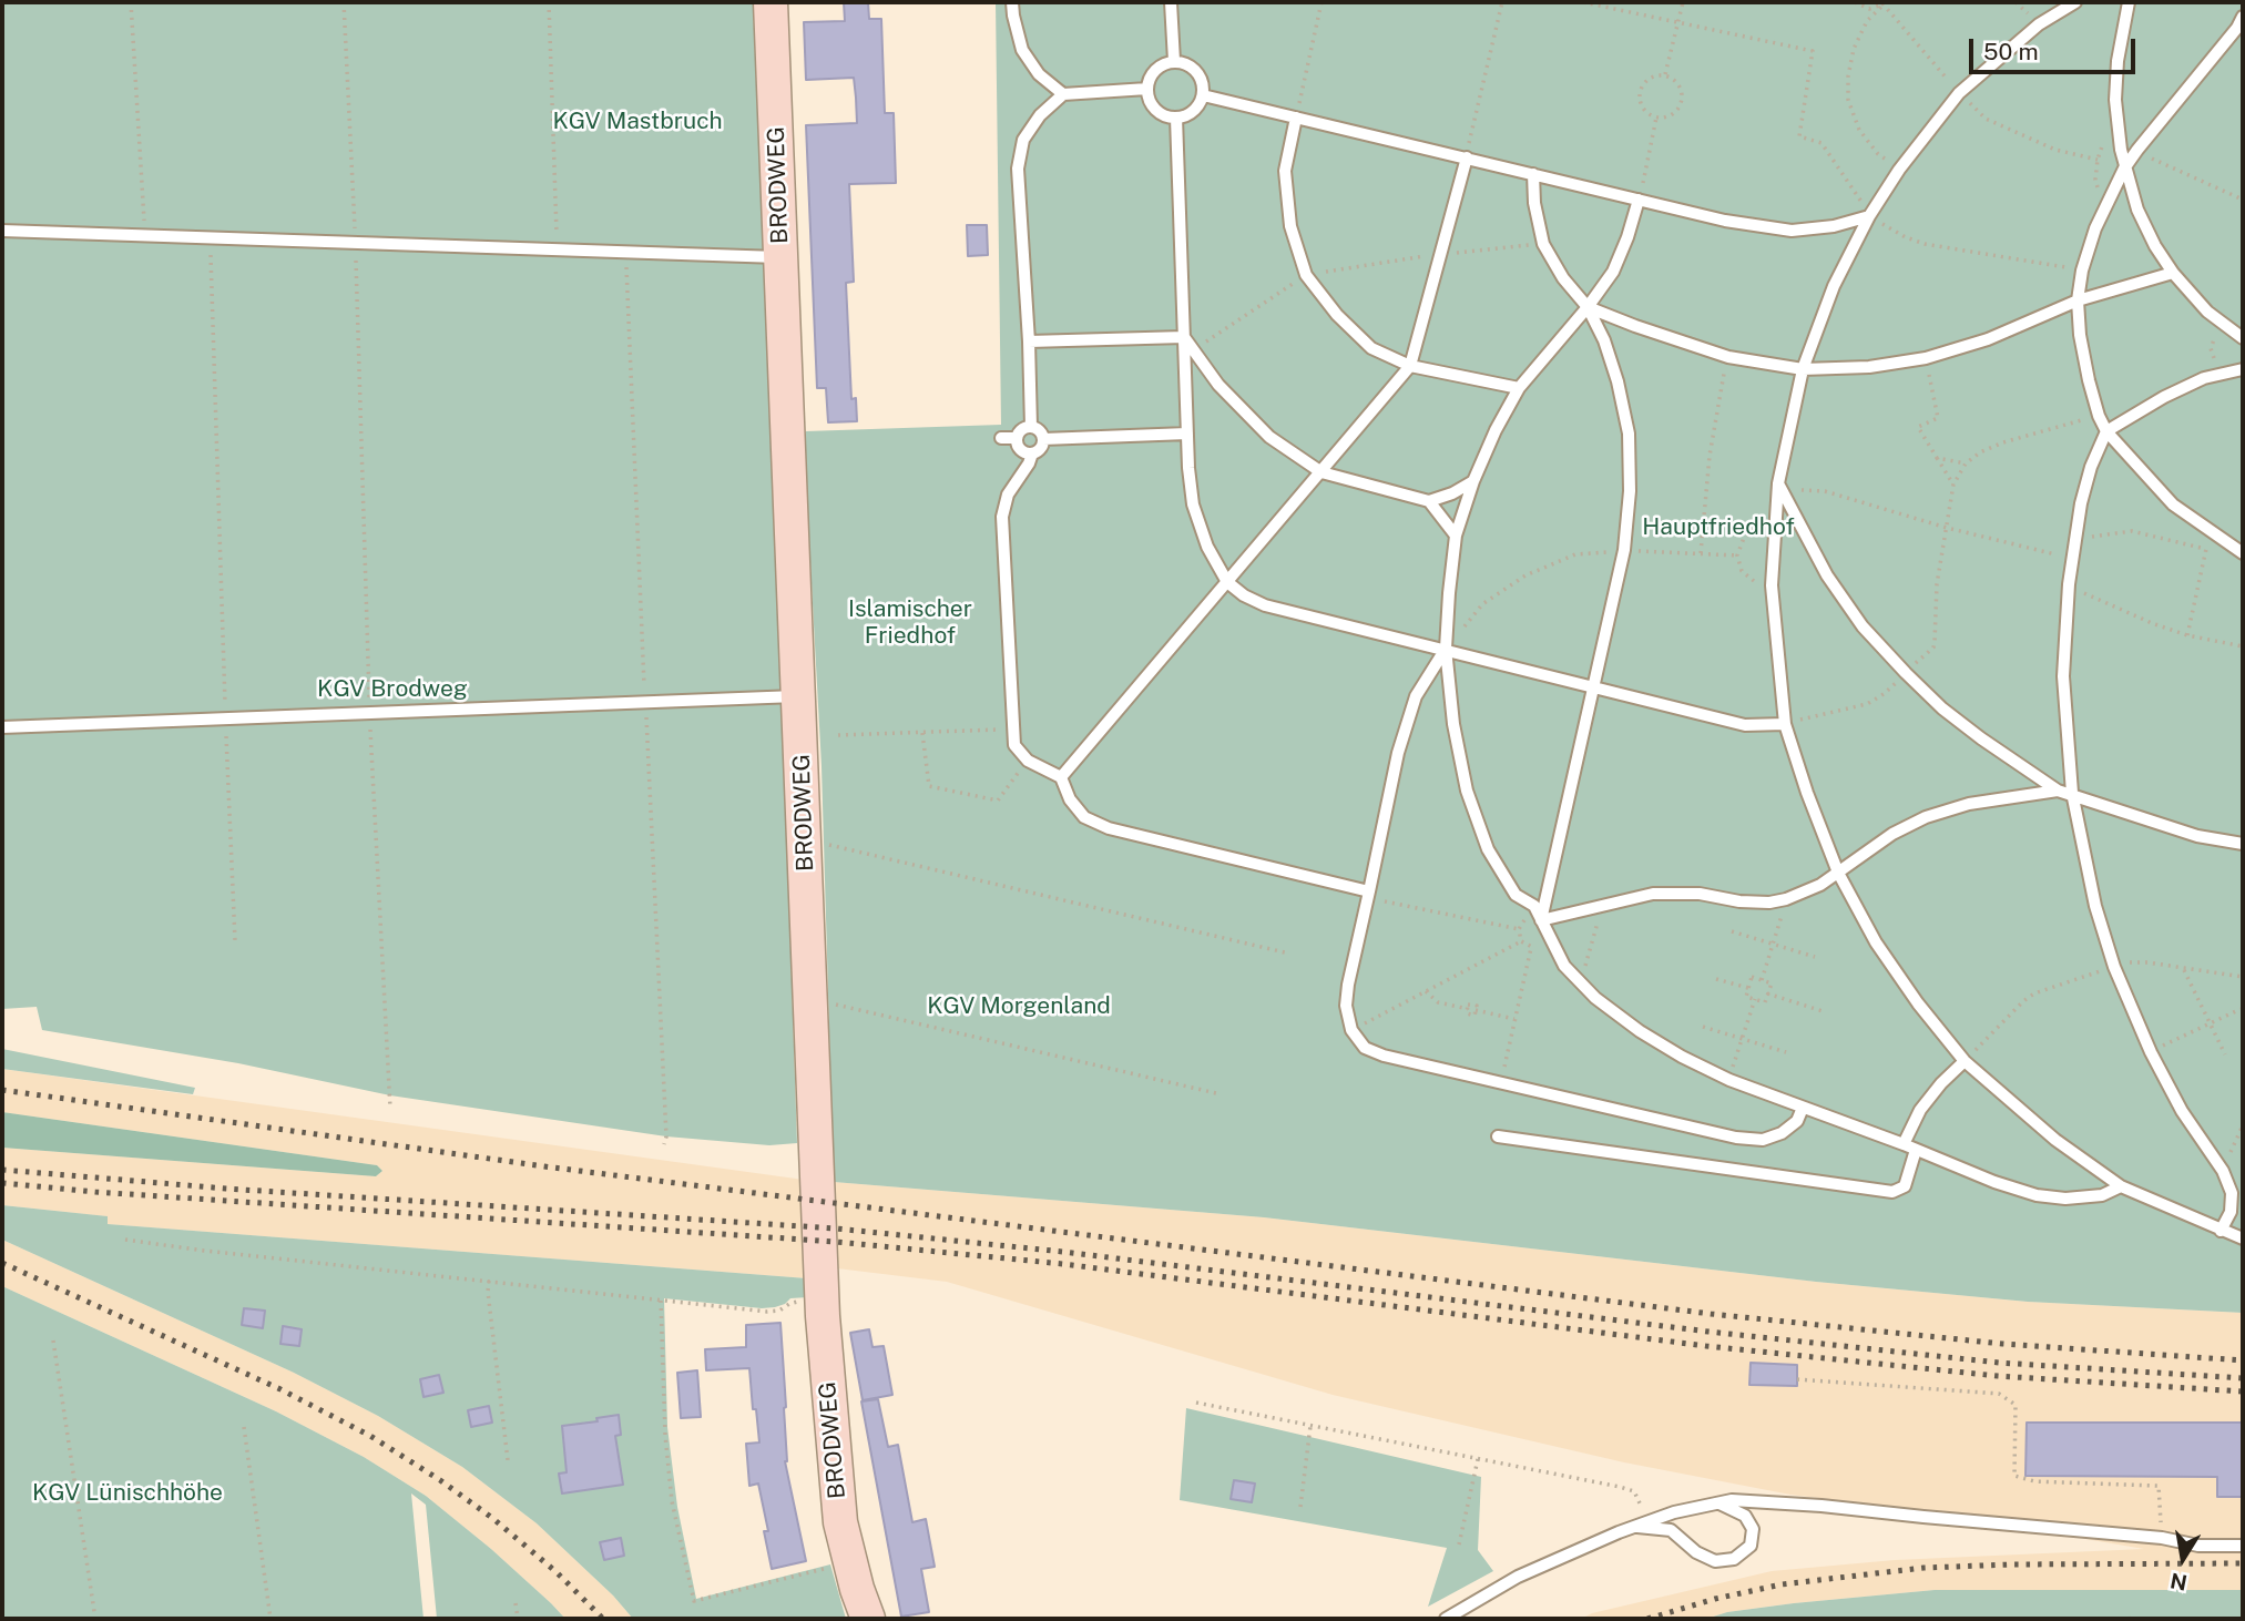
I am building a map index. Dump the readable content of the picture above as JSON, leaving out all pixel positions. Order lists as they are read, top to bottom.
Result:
{
  "streets": {
    "street": ["BRODWEG"]
  },
  "parks": [
    "KGV Mastbruch",
    "Hauptfriedhof",
    "Islamischer Friedhof",
    "KGV Brodweg",
    "KGV Morgenland",
    "KGV Lünischhöhe"
  ],
  "scale_bar": "50 m",
  "north": "bottom"
}
